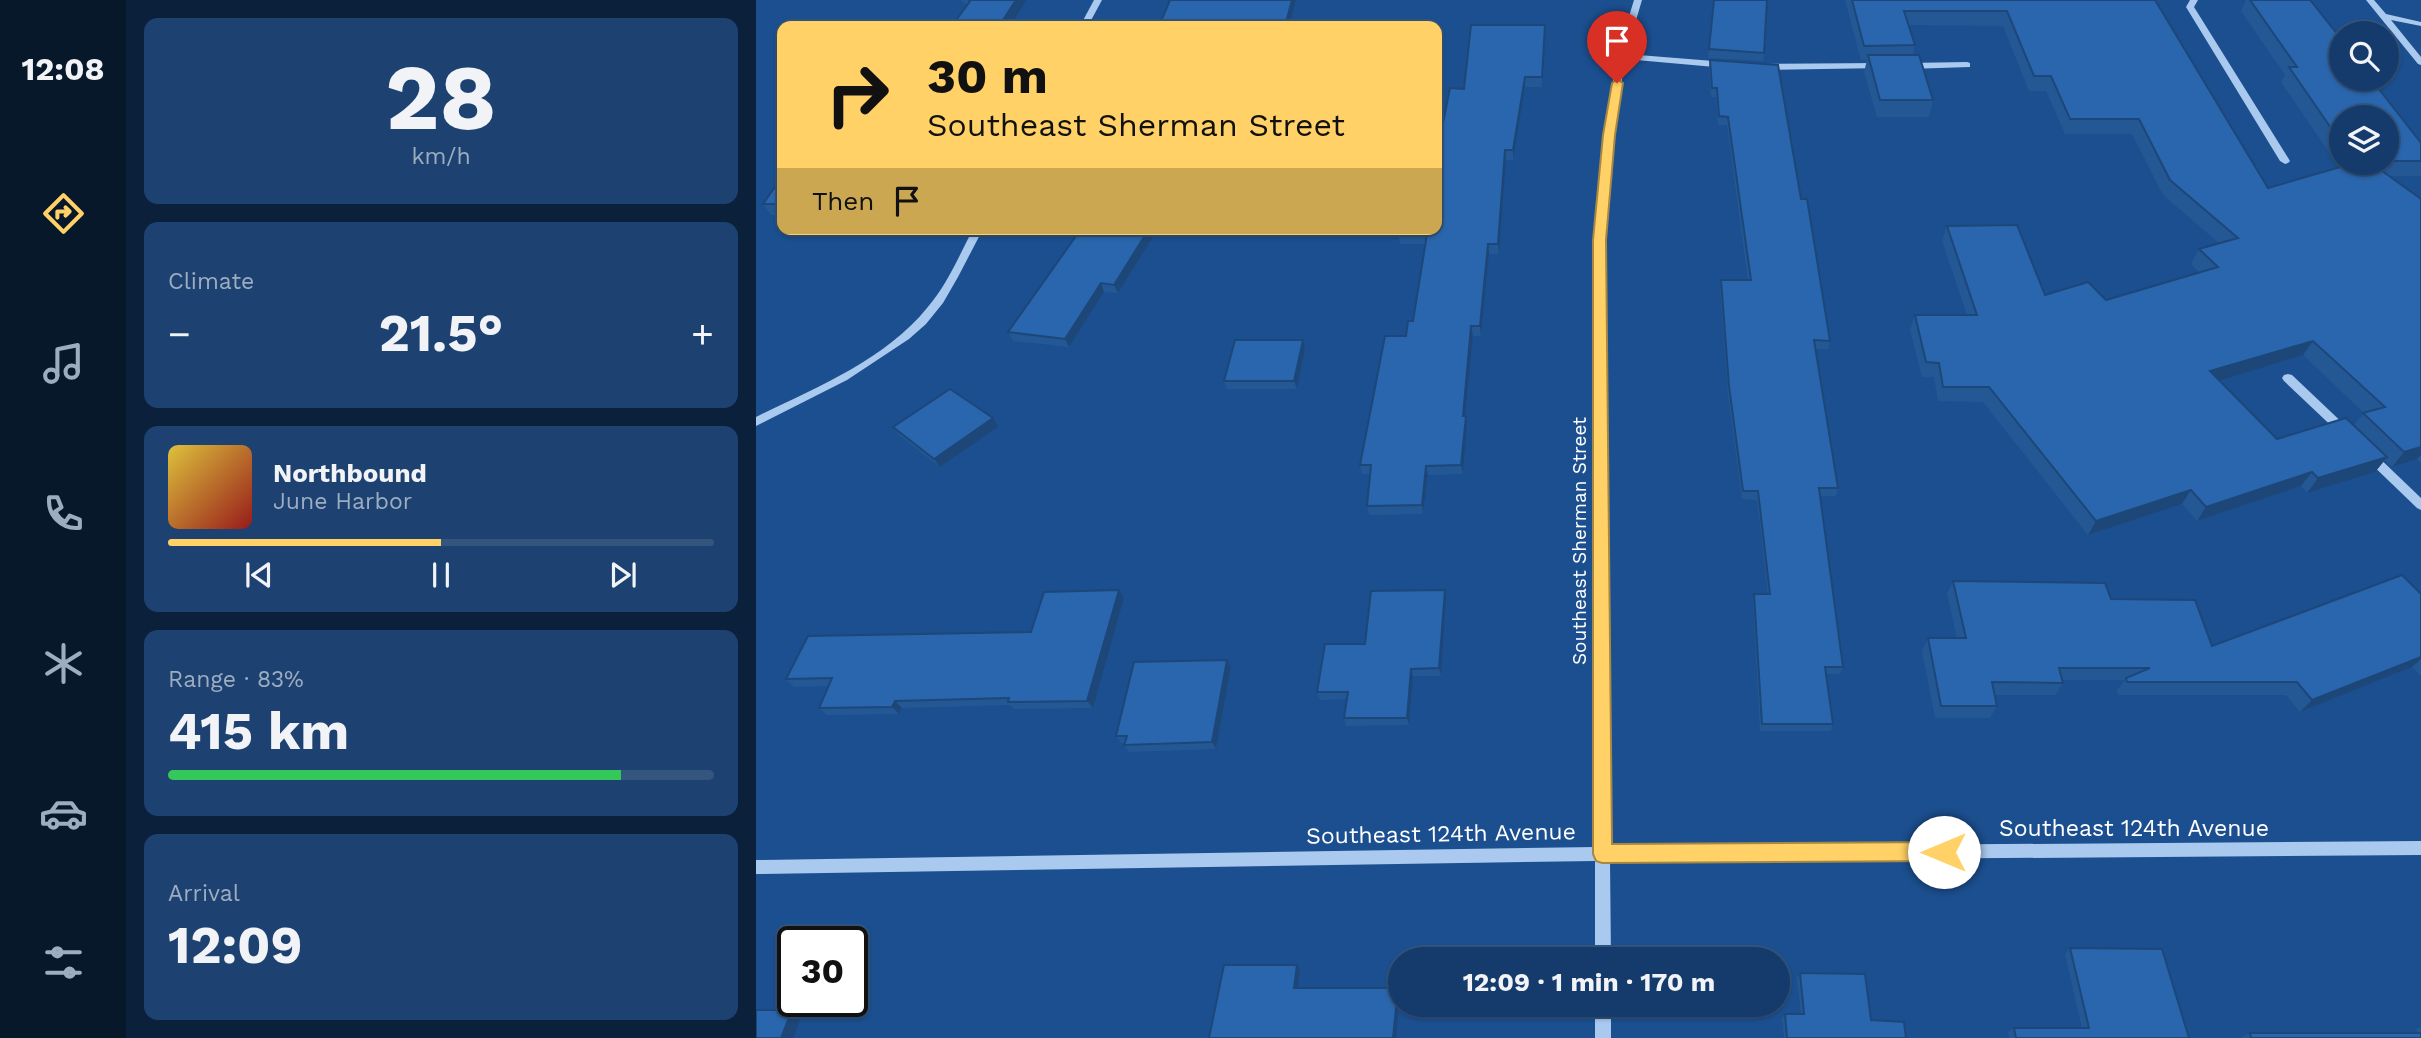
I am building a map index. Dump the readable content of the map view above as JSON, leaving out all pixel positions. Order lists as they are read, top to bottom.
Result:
{
  "streets": {
    "street": ["Southeast Sherman Street", "Southeast 124th Avenue"]
  },
  "crossings": [
    ["Southeast Sherman Street", "Southeast 124th Avenue"]
  ],
  "page": {
    "tabs": "12:08",
    "tile": [
      ["28", "km/h"],
      "Climate",
      ["Range · 83%", "415 km"],
      ["Arrival", "12:09"]
    ],
    "turn": ["30 m", "Southeast Sherman Street"],
    "then": "Then",
    "heat": ["−", "21.5°", "+"],
    "song": ["Northbound", "June Harbor"],
    "limit": "30",
    "trip": "12:09 · 1 min · 170 m"
  }
}
